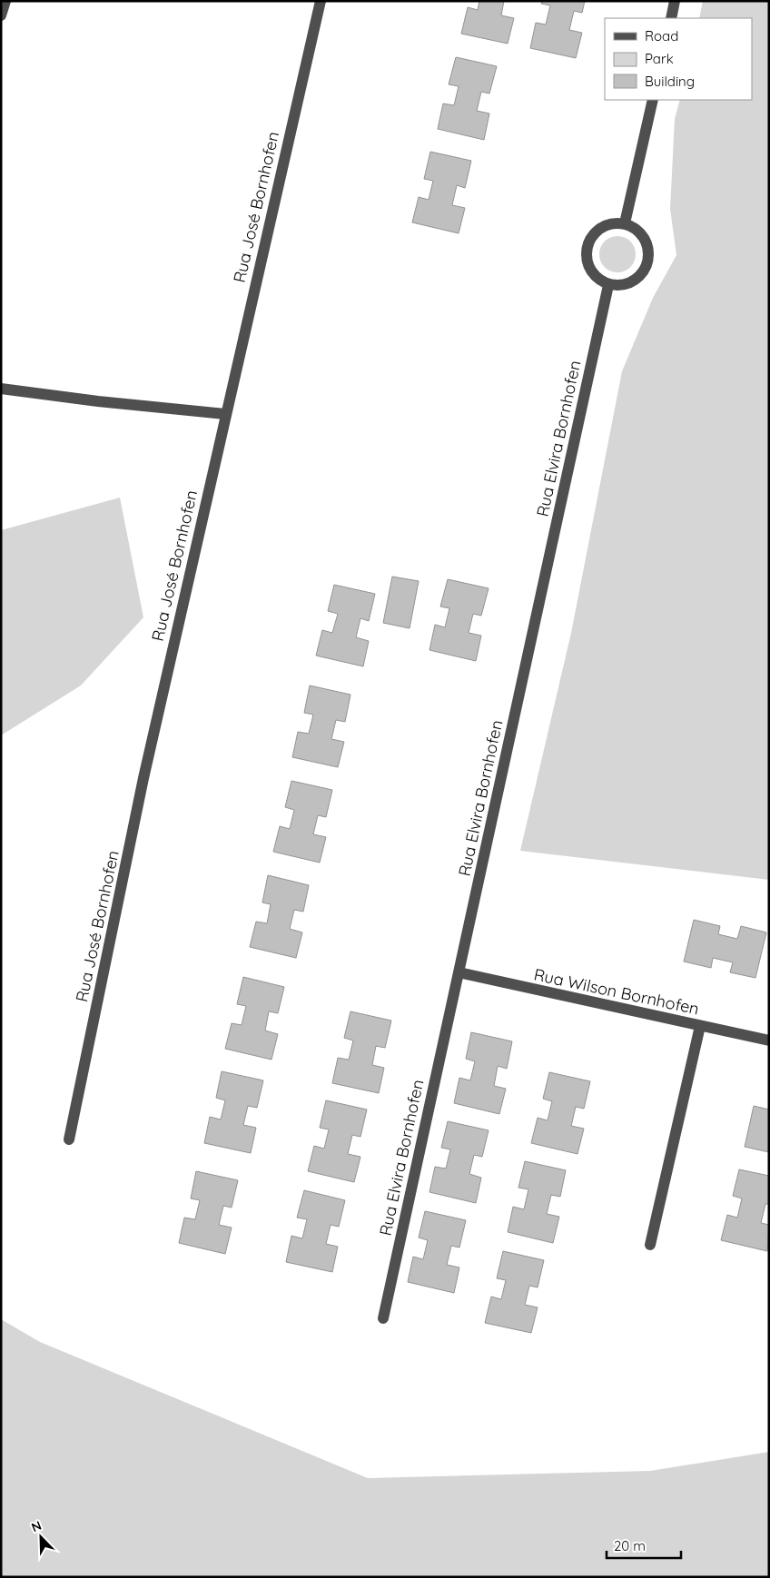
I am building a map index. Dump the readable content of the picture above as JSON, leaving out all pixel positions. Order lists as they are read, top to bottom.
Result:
{
  "streets": {
    "street": ["Rua José Bornhofen", "Rua Elvira Bornhofen", "Rua Wilson Bornhofen"]
  },
  "crossings": [
    ["Rua Elvira Bornhofen", "Rua Wilson Bornhofen"]
  ],
  "legend": ["Road", "Park", "Building"],
  "scale_bar": "20 m",
  "north": "top left"
}
